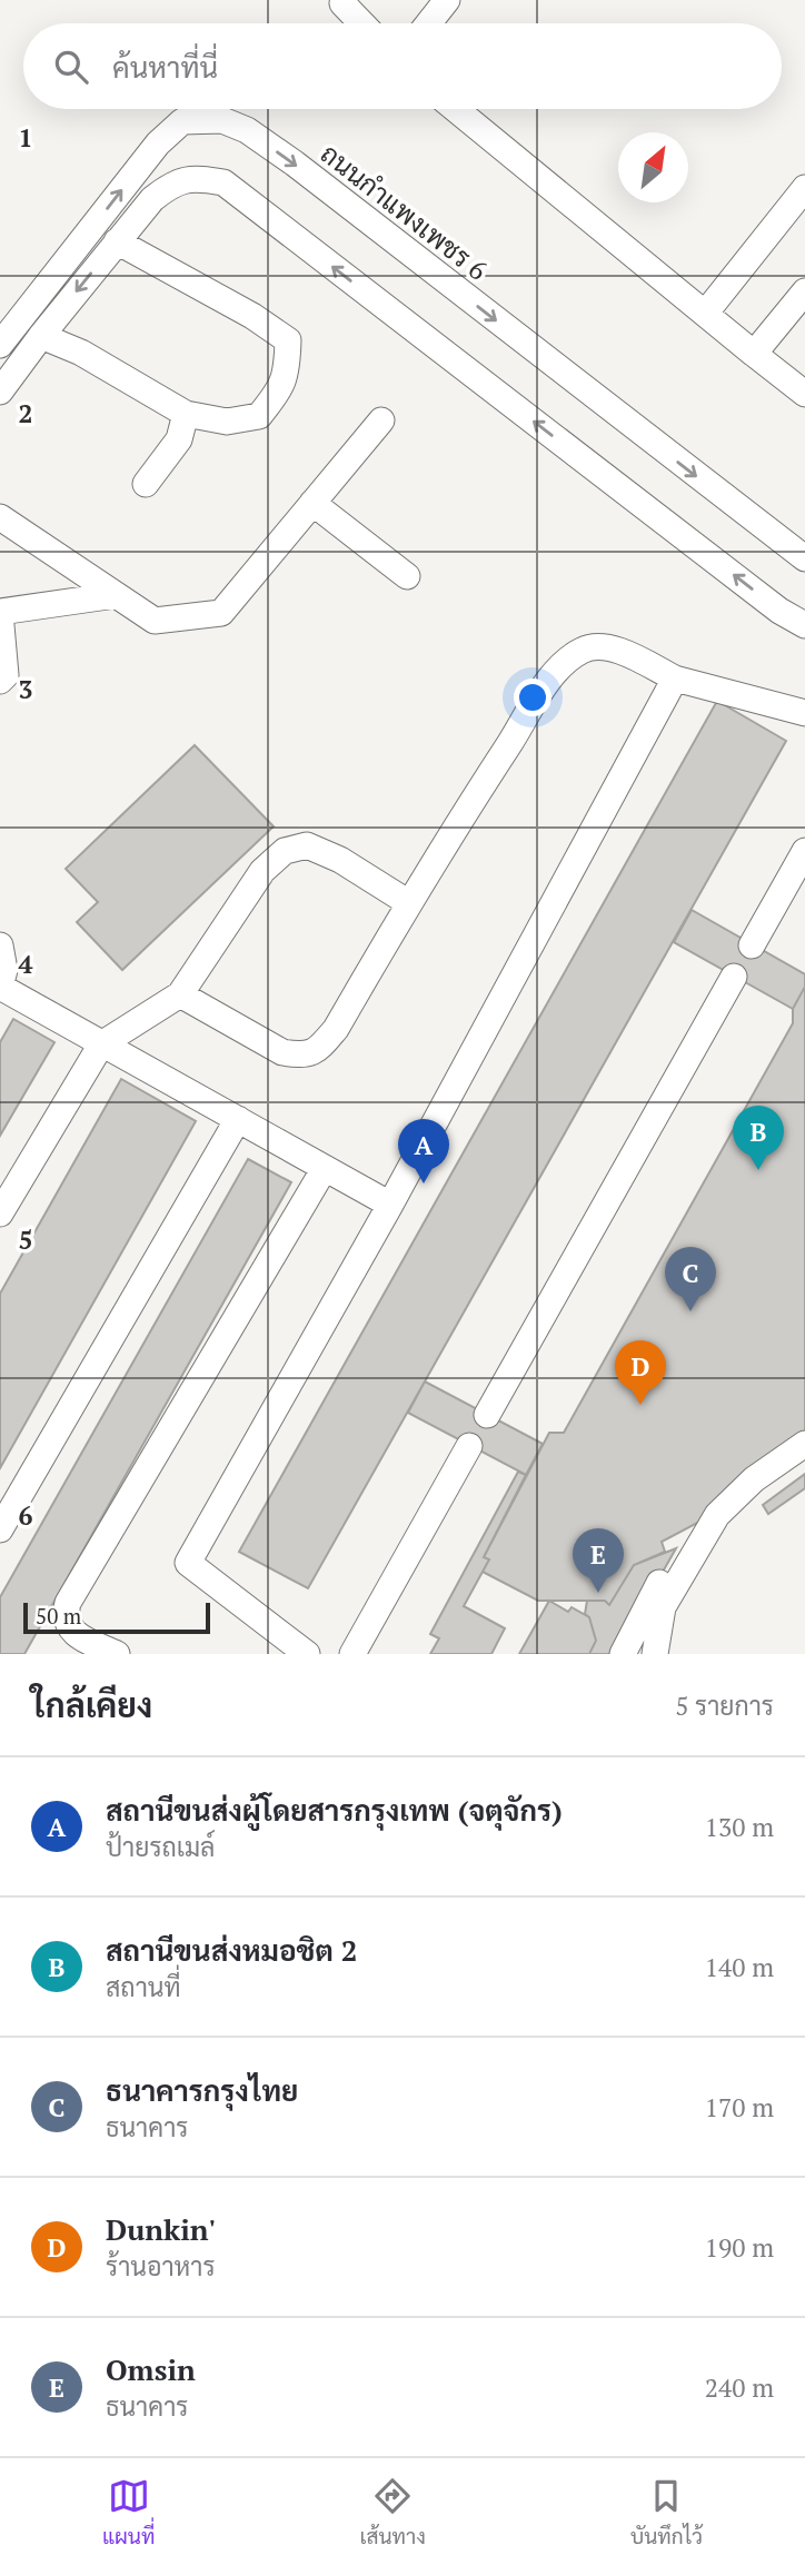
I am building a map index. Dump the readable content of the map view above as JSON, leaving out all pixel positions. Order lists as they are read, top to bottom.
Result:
{
  "streets": {
    "street": ["ถนนกำแพงเพชร 6"]
  },
  "scale_bar": "50 m",
  "north": "top right",
  "page": {
    "search": "ค้นหาที่นี่",
    "pins": [
      "B",
      "A",
      "C",
      "D",
      "E"
    ],
    "scale": "50 m",
    "heading": ["ใกล้เคียง", "5 รายการ"],
    "list": [
      {
        "mark": "A",
        "name": "สถานีขนส่งผู้โดยสารกรุงเทพ (จตุจักร)",
        "note": "ป้ายรถเมล์",
        "value": "130 m"
      },
      {
        "mark": "B",
        "name": "สถานีขนส่งหมอชิต 2",
        "note": "สถานที่",
        "value": "140 m"
      },
      {
        "mark": "C",
        "name": "ธนาคารกรุงไทย",
        "note": "ธนาคาร",
        "value": "170 m"
      },
      {
        "mark": "D",
        "name": "Dunkin'",
        "note": "ร้านอาหาร",
        "value": "190 m"
      },
      {
        "mark": "E",
        "name": "Omsin",
        "note": "ธนาคาร",
        "value": "240 m"
      }
    ],
    "nav": ["แผนที่", "เส้นทาง", "บันทึกไว้"]
  },
  "grid": {
    "rows": [
      "1",
      "2",
      "3",
      "4",
      "5",
      "6"
    ]
  }
}
